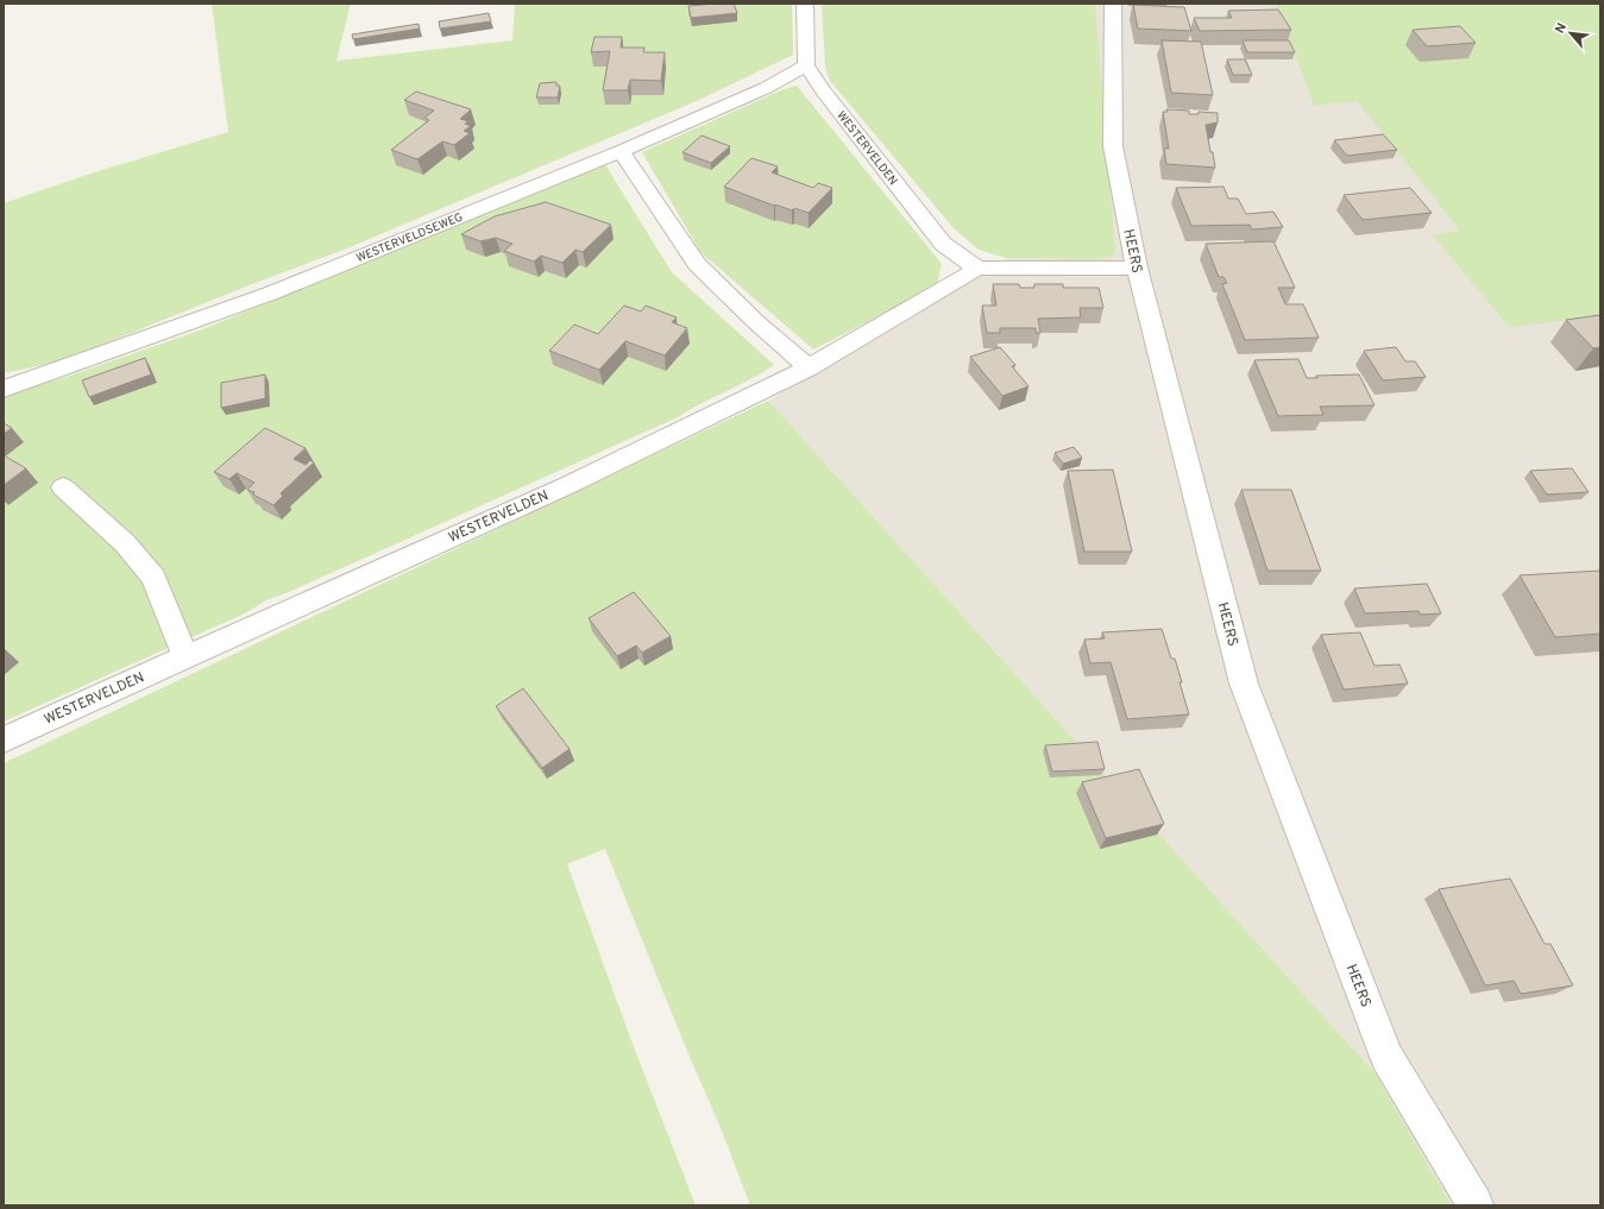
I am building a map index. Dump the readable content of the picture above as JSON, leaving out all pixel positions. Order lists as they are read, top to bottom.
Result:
{
  "streets": {
    "street": ["WESTERVELDEN", "WESTERVELDSEWEG", "HEERS"]
  },
  "crossings": [
    ["WESTERVELDEN", "WESTERVELDSEWEG"],
    ["WESTERVELDEN", "HEERS"]
  ],
  "north": "top left"
}
